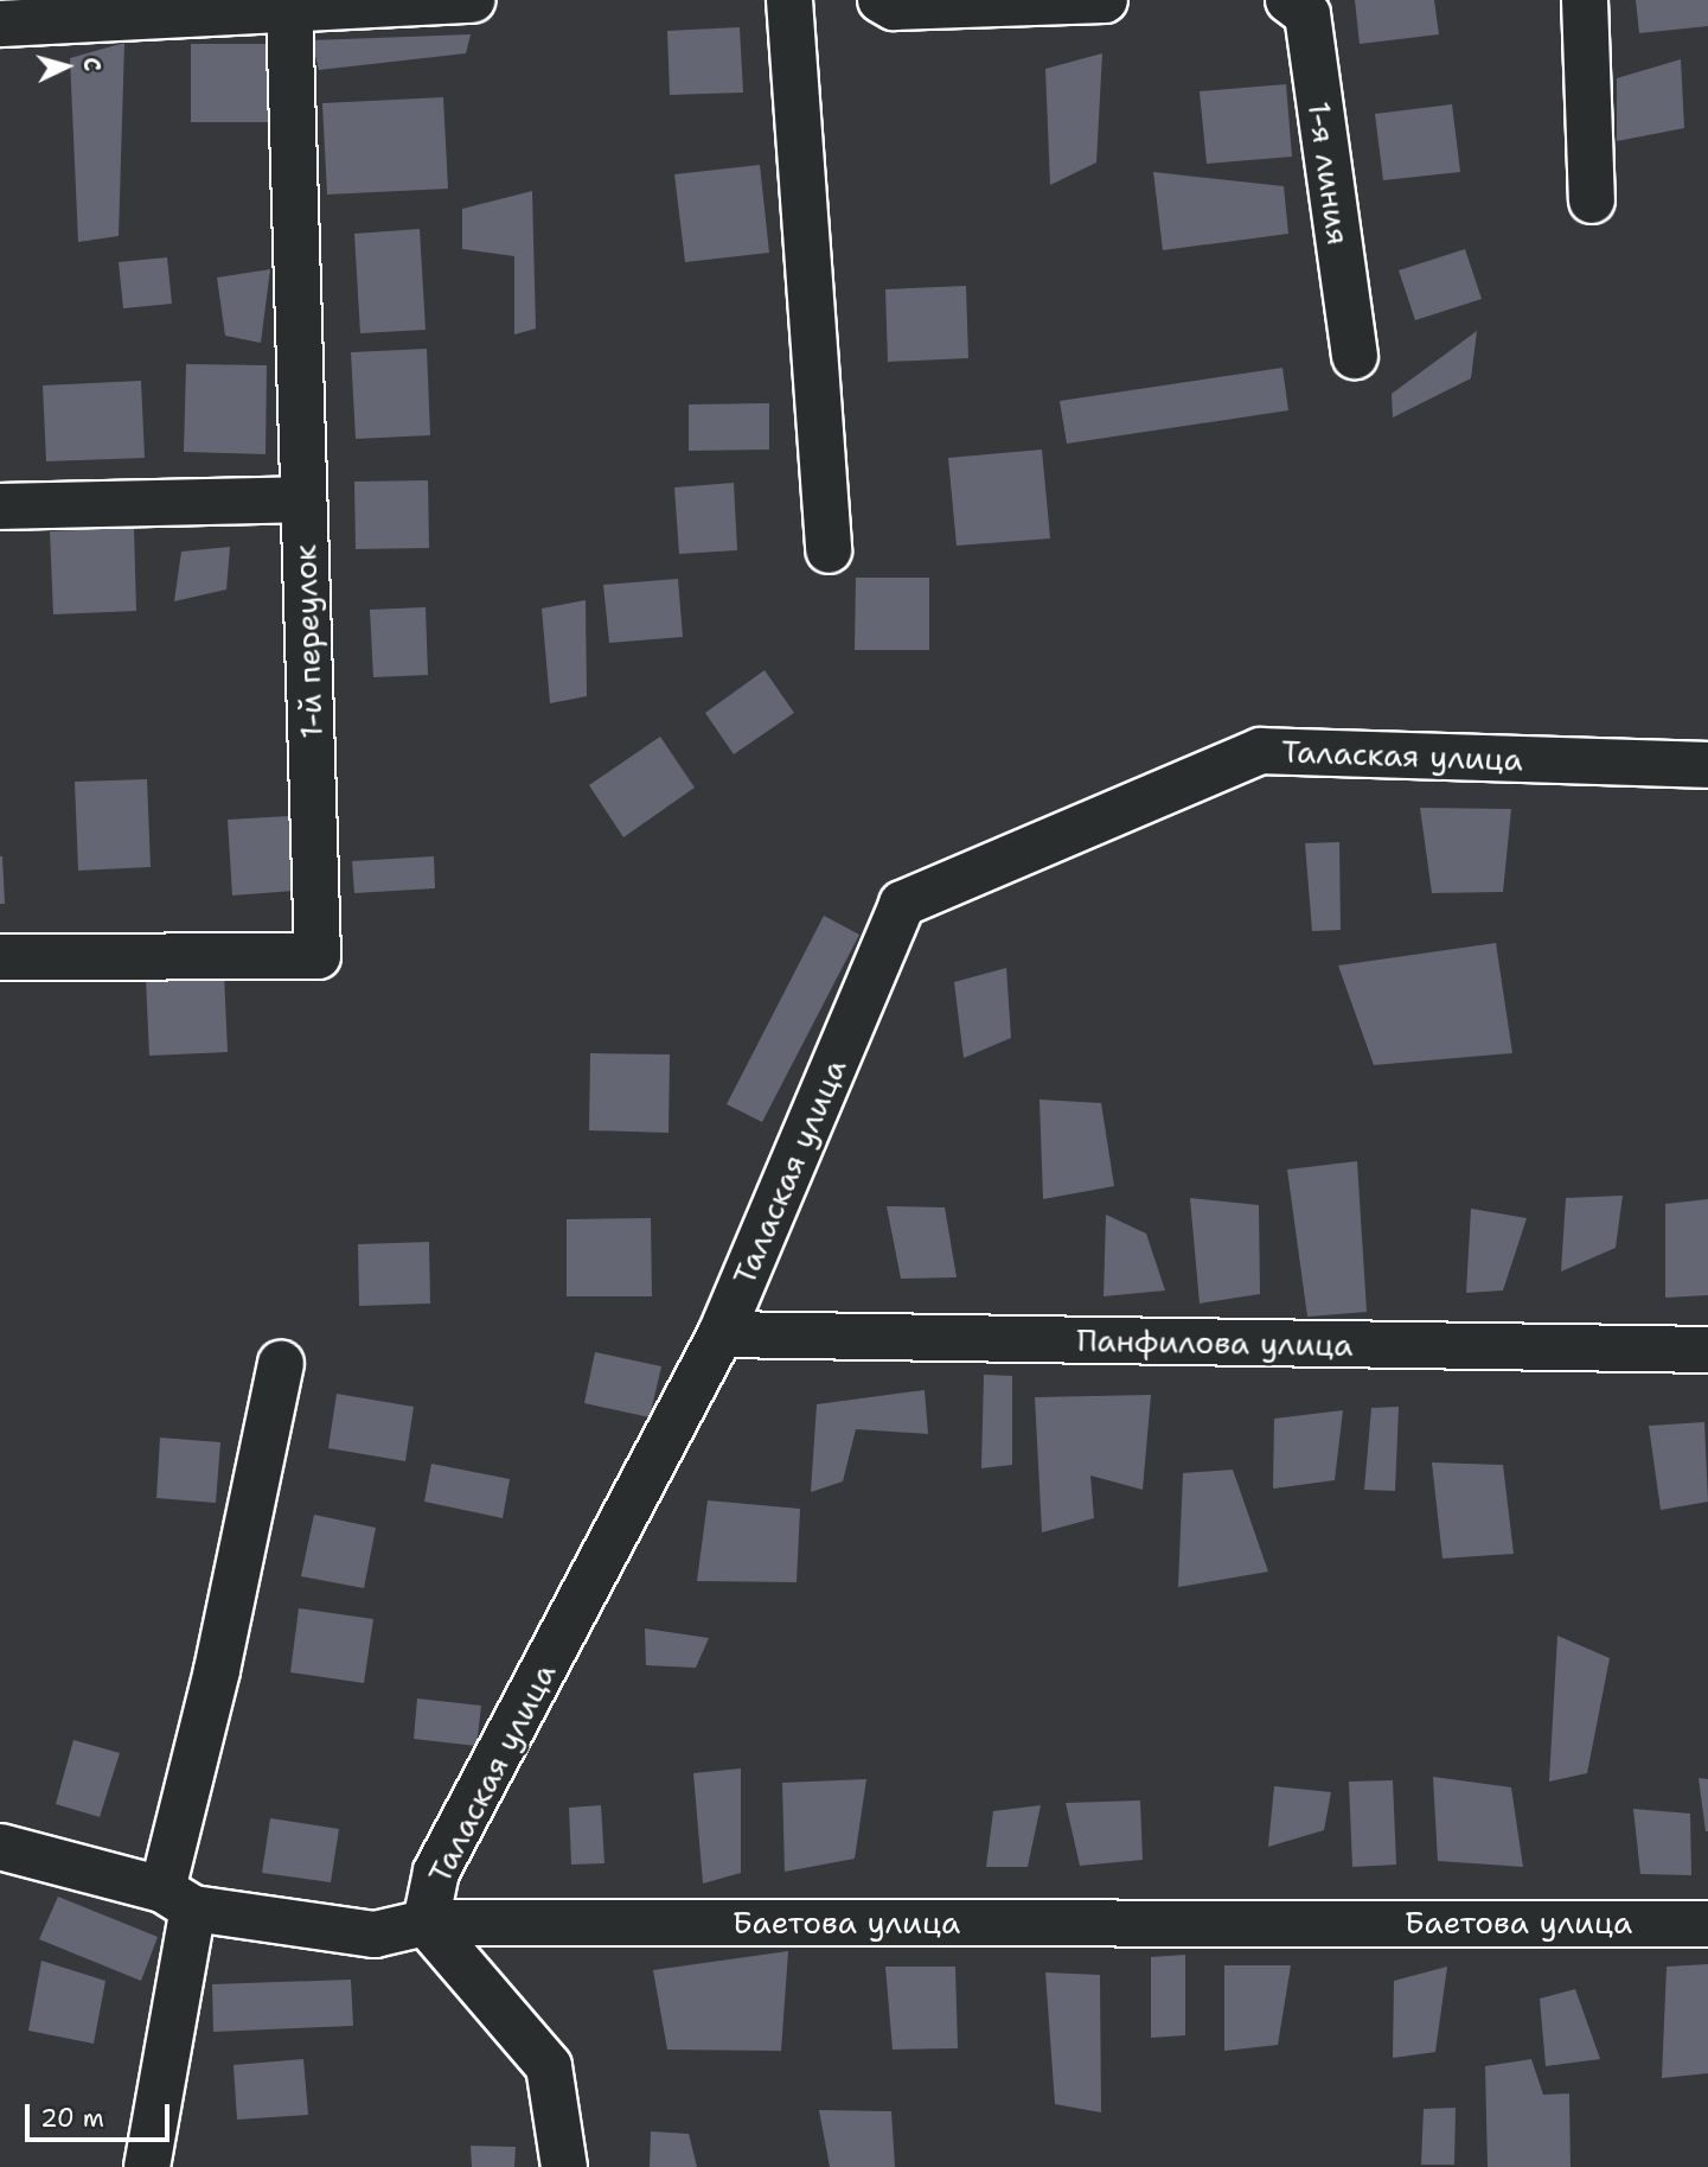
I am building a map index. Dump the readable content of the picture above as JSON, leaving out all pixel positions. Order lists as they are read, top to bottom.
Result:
{
  "streets": {
    "street": [
      "1-я линия",
      "1-й переулок",
      "Талаская улица",
      "Панфилова улица",
      "Баетова улица"
    ]
  },
  "crossings": [
    ["Талаская улица", "Панфилова улица"],
    ["Талаская улица", "Баетова улица"]
  ],
  "scale_bar": "20 m",
  "north": "right"
}
